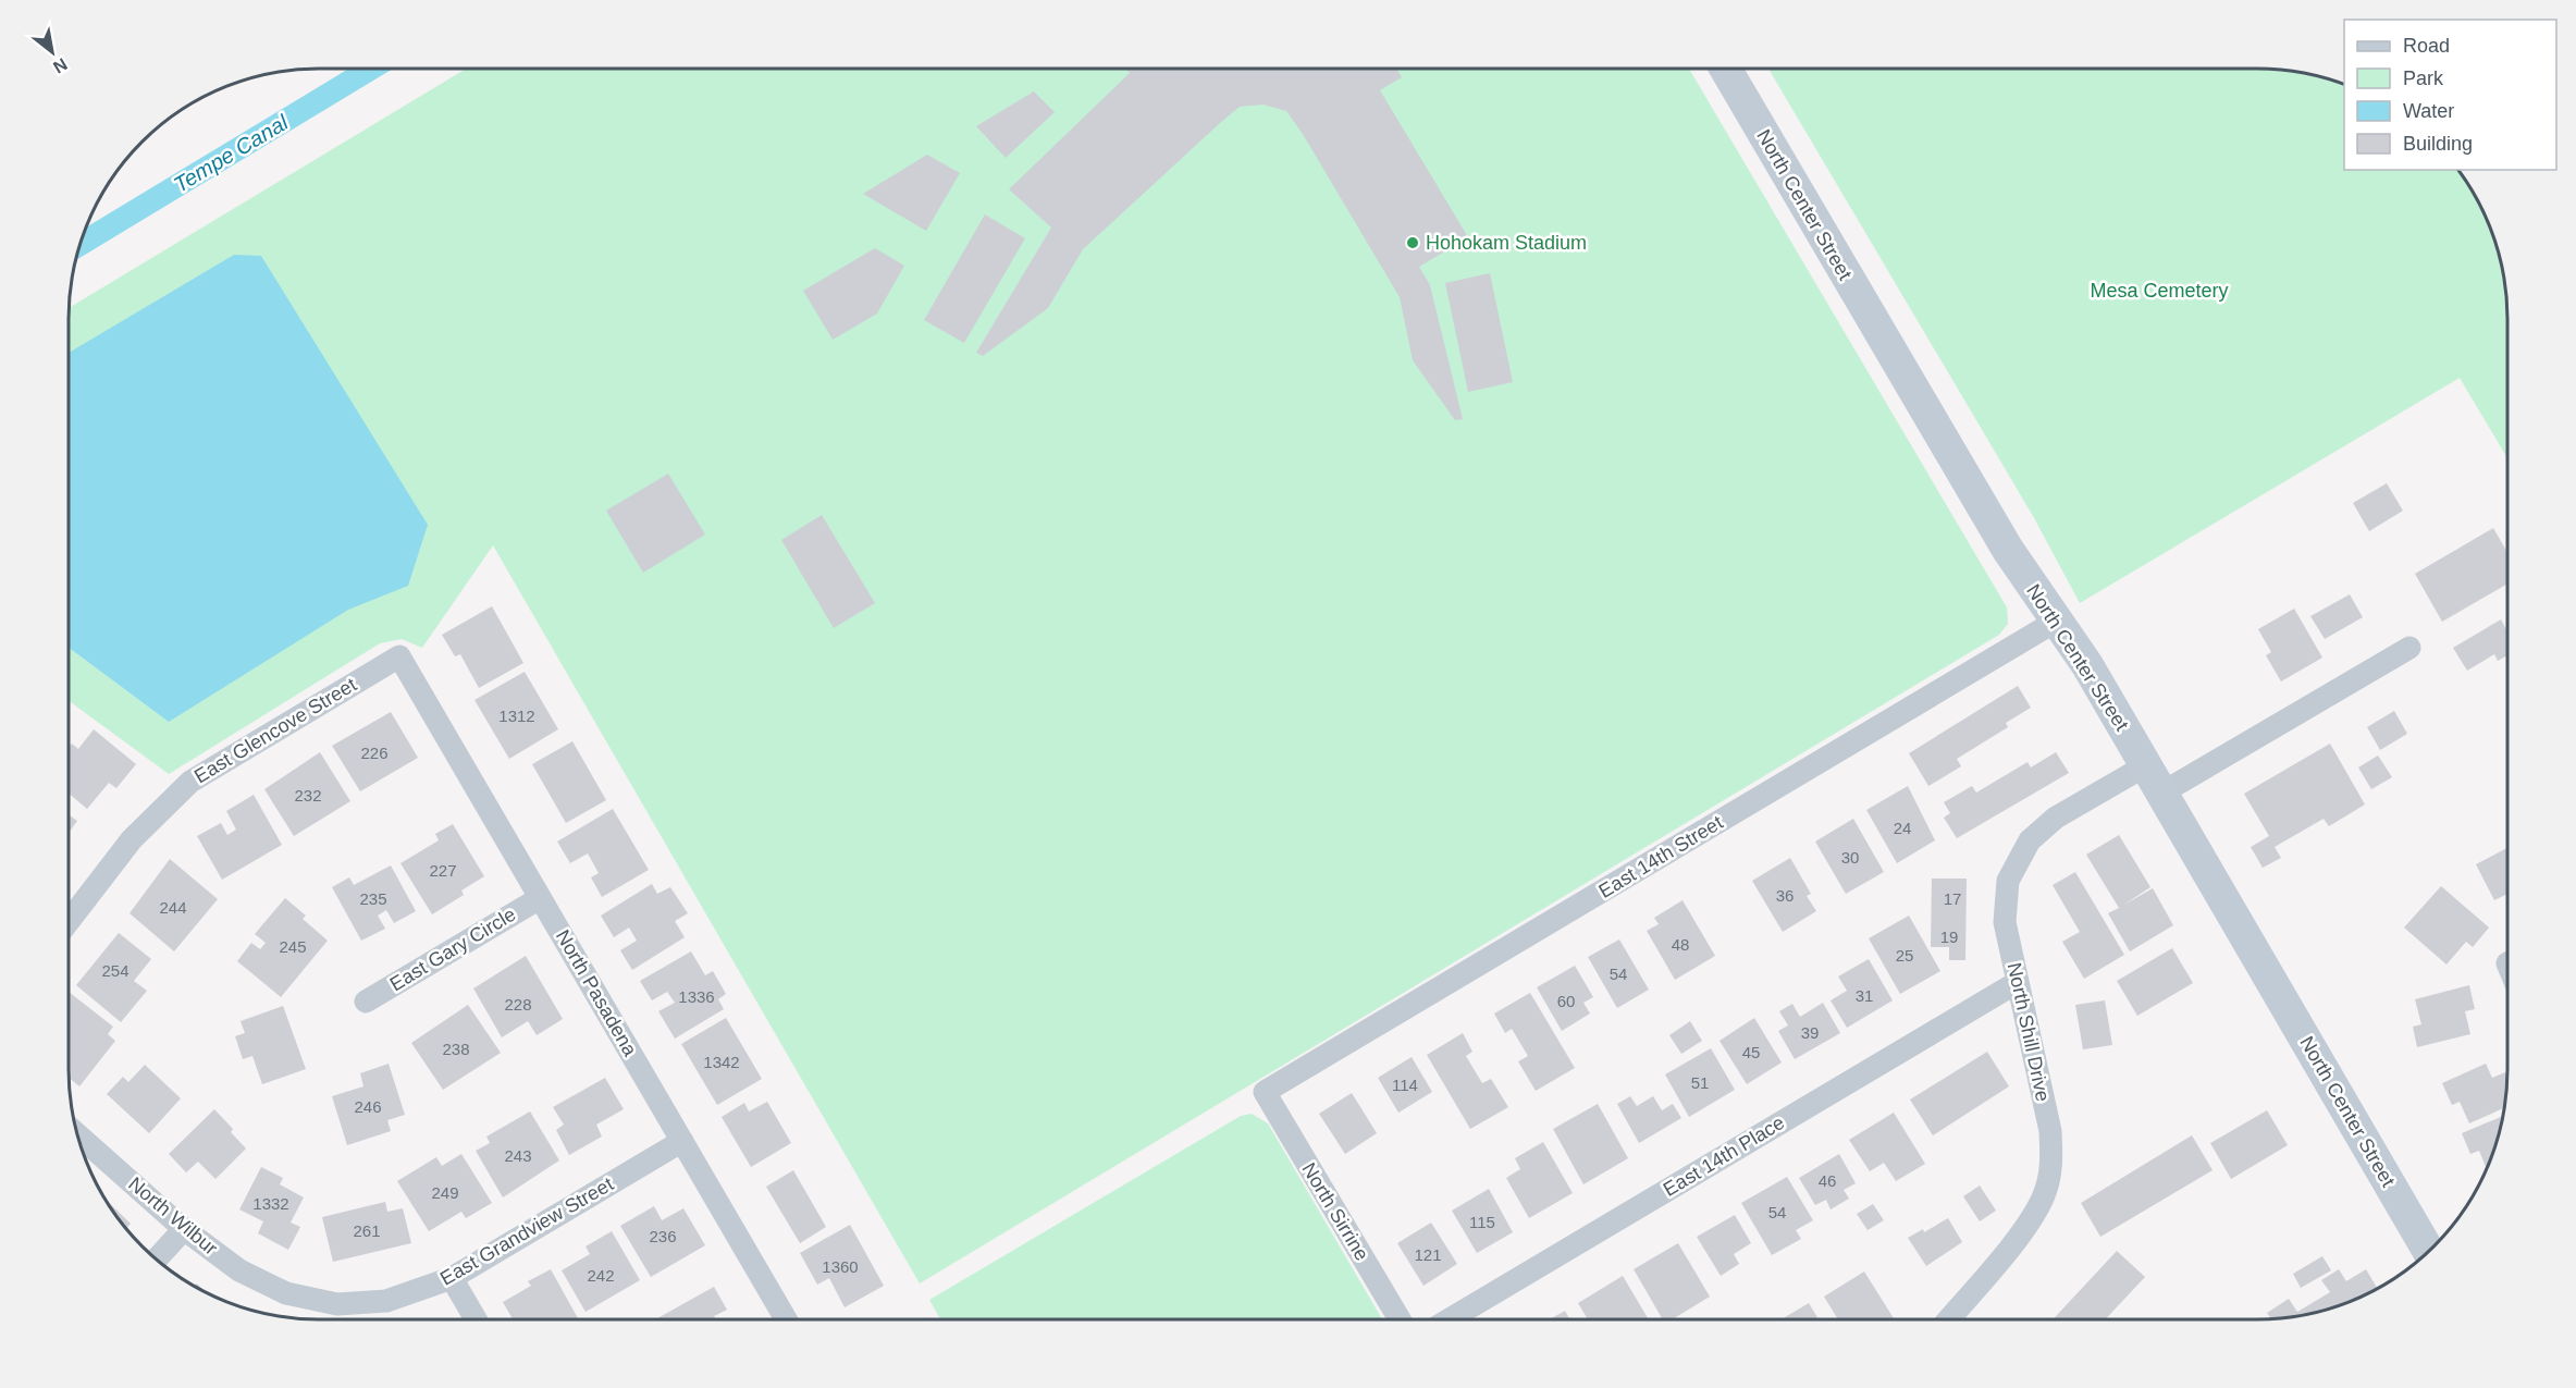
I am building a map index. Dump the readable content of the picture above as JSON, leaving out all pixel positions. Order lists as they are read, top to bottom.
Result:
{
  "streets": {
    "street": [
      "North Center Street",
      "East Glencove Street",
      "East 14th Street",
      "East Gary Circle",
      "North Pasadena",
      "North Shill Drive",
      "East 14th Place",
      "North Sirrine",
      "North Wilbur",
      "East Grandview Street"
    ]
  },
  "crossings": [
    ["North Center Street", "East 14th Street"],
    ["North Center Street", "North Shill Drive"],
    ["East Glencove Street", "North Pasadena"],
    ["East 14th Street", "North Sirrine"],
    ["East Gary Circle", "North Pasadena"],
    ["North Pasadena", "East Grandview Street"],
    ["North Shill Drive", "East 14th Place"],
    ["North Wilbur", "East Grandview Street"]
  ],
  "water": ["Tempe Canal"],
  "parks": ["Mesa Cemetery"],
  "places": ["Hohokam Stadium"],
  "house_numbers": [
    "1312",
    "226",
    "232",
    "24",
    "30",
    "227",
    "36",
    "235",
    "17",
    "244",
    "19",
    "48",
    "245",
    "25",
    "254",
    "54",
    "31",
    "1336",
    "60",
    "228",
    "39",
    "238",
    "45",
    "1342",
    "51",
    "114",
    "246",
    "243",
    "46",
    "249",
    "1332",
    "54",
    "115",
    "261",
    "236",
    "121",
    "1360",
    "242"
  ],
  "legend": [
    "Road",
    "Park",
    "Water",
    "Building"
  ],
  "north": "bottom right"
}
